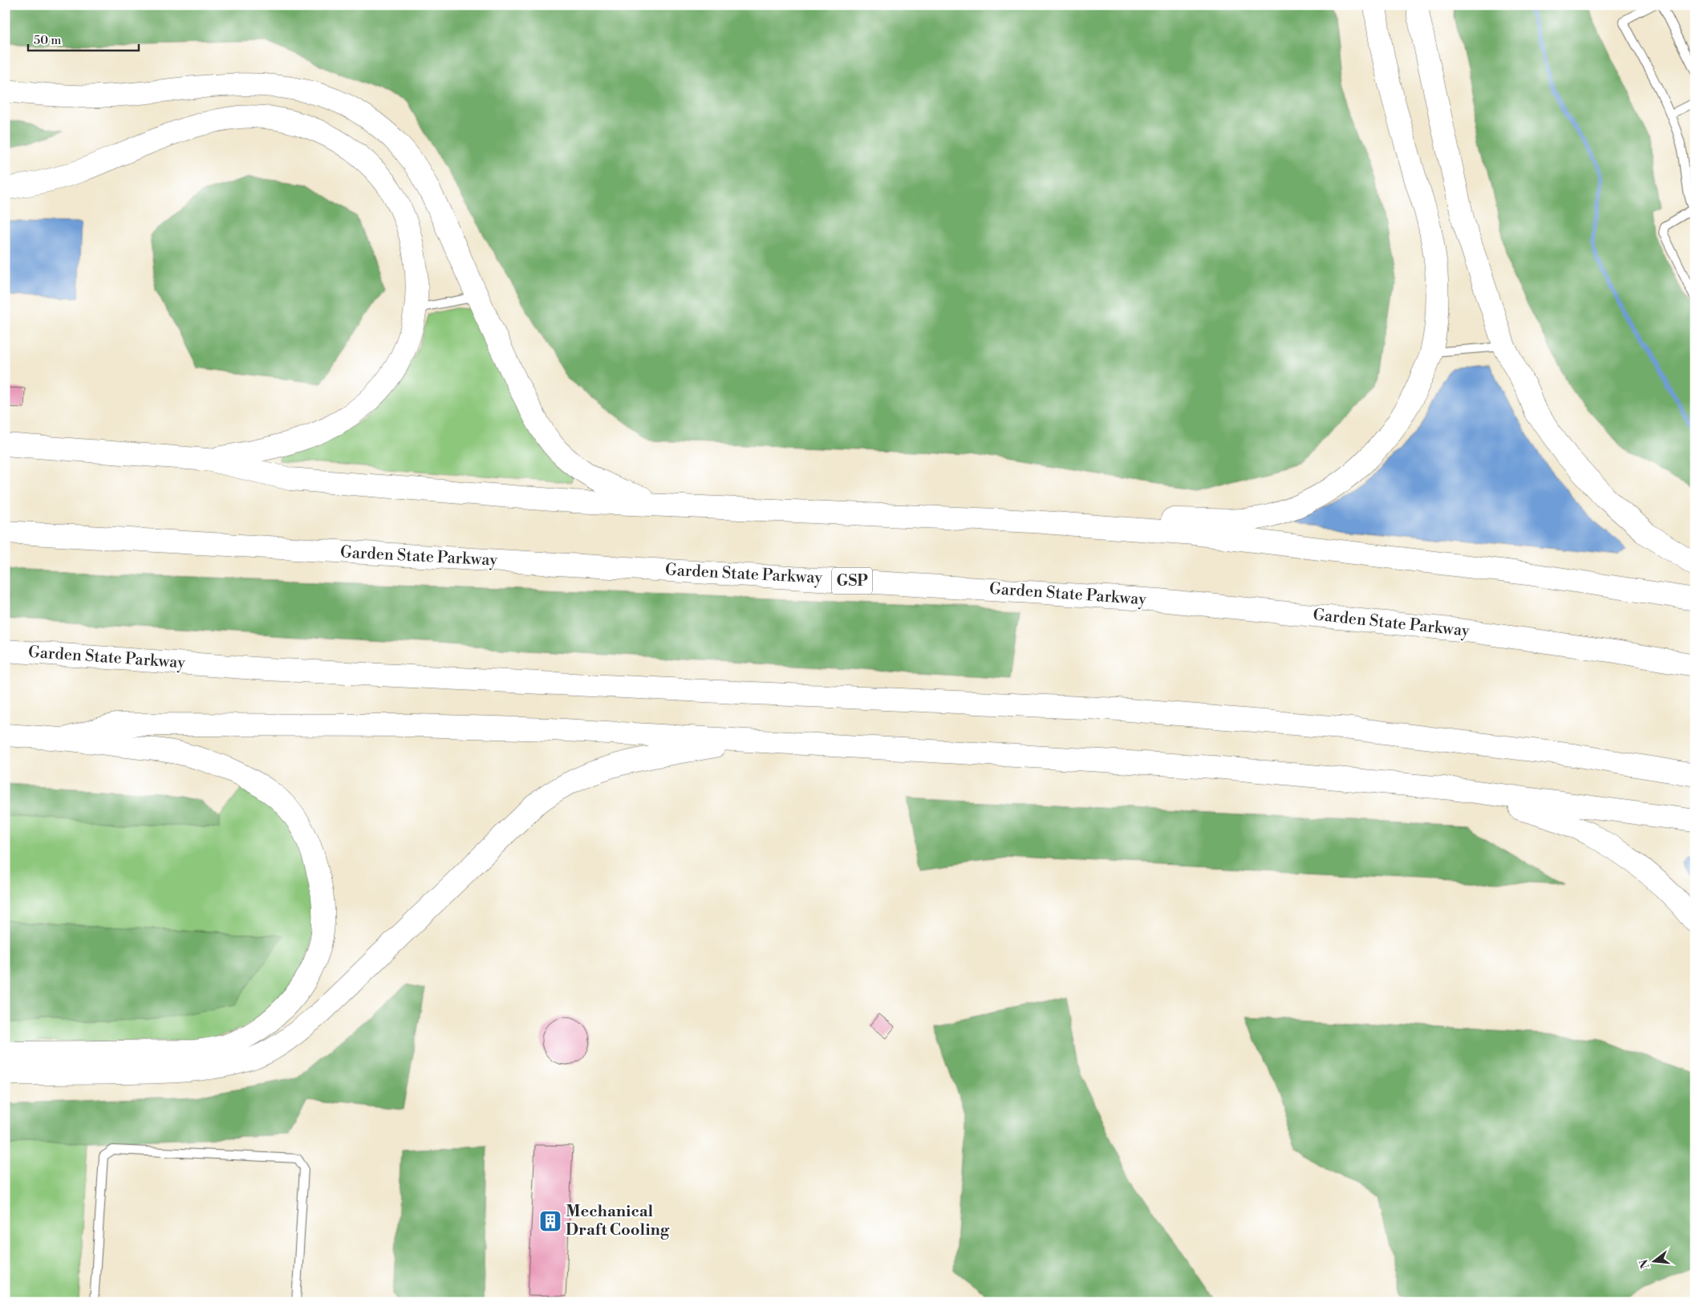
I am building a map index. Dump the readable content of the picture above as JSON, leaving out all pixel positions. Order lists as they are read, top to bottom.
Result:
{
  "streets": {
    "highway": ["Garden State Parkway", "GSP"]
  },
  "places": {
    "building": ["Mechanical Draft Cooling"]
  },
  "scale_bar": "50 m",
  "north": "left"
}
